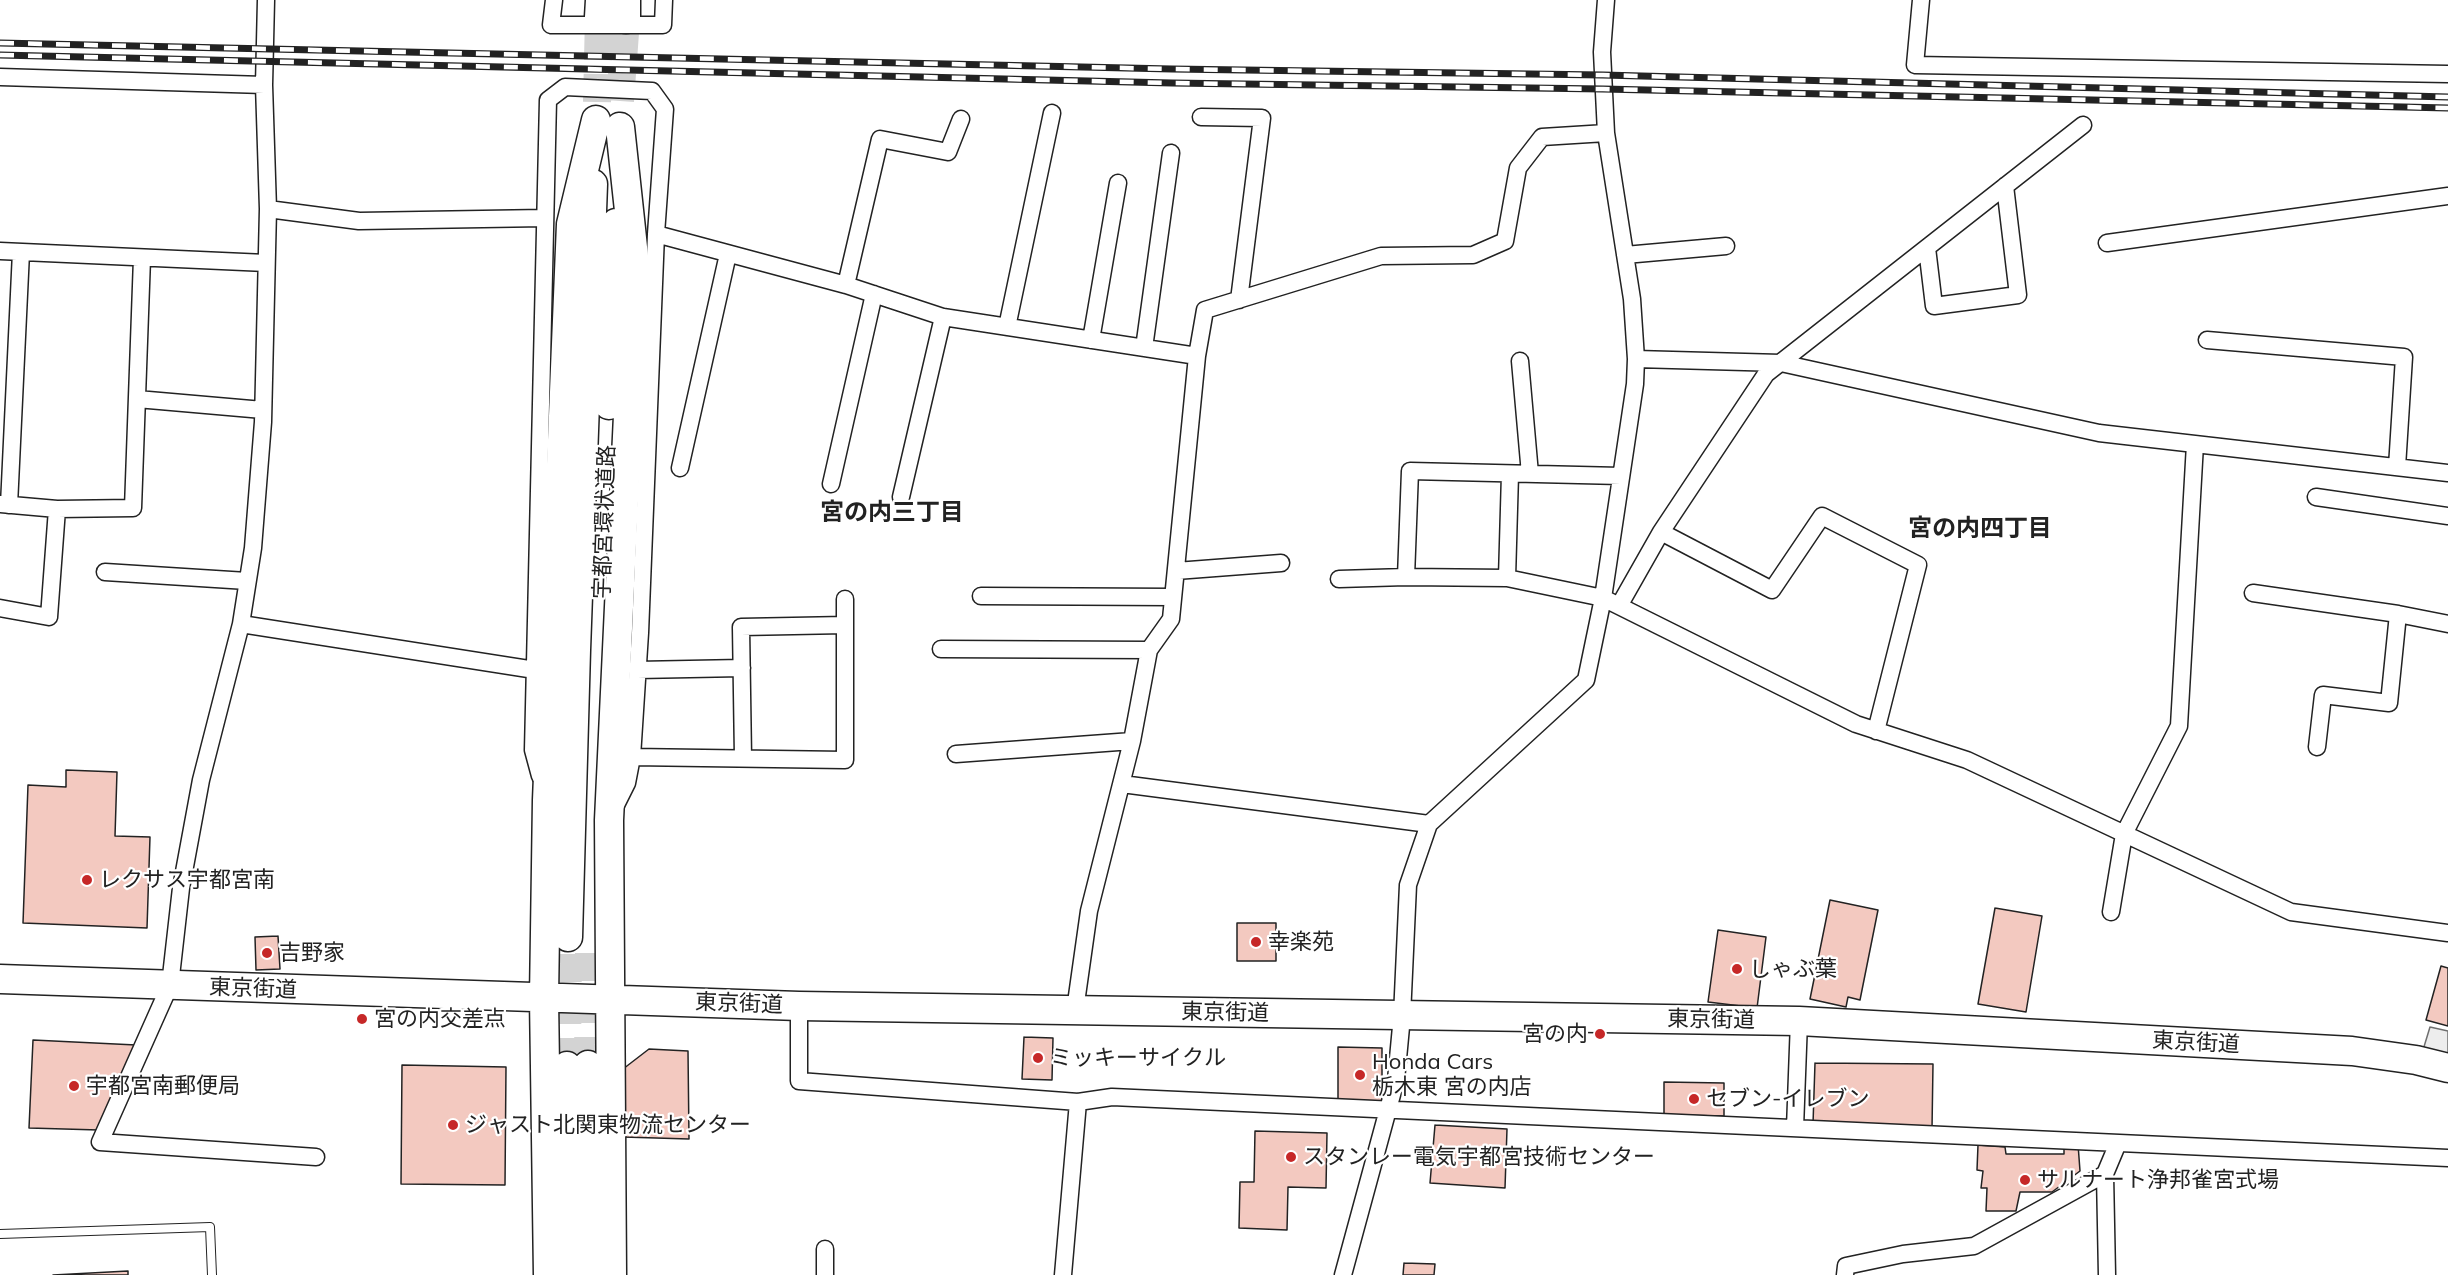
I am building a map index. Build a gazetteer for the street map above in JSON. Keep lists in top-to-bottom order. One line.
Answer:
{"streets":{"highway":["宇都宮環状道路","東京街道"]},"districts":["宮の内三丁目","宮の内四丁目"],"places":["レクサス宇都宮南","幸楽苑","吉野家","しゃぶ葉","宮の内交差点","宮の内","ミッキーサイクル","Honda Cars 栃木東 宮の内店","宇都宮南郵便局","セブン-イレブン","ジャスト北関東物流センター","スタンレー電気宇都宮技術センター","サルナート浄邦雀宮式場"]}
